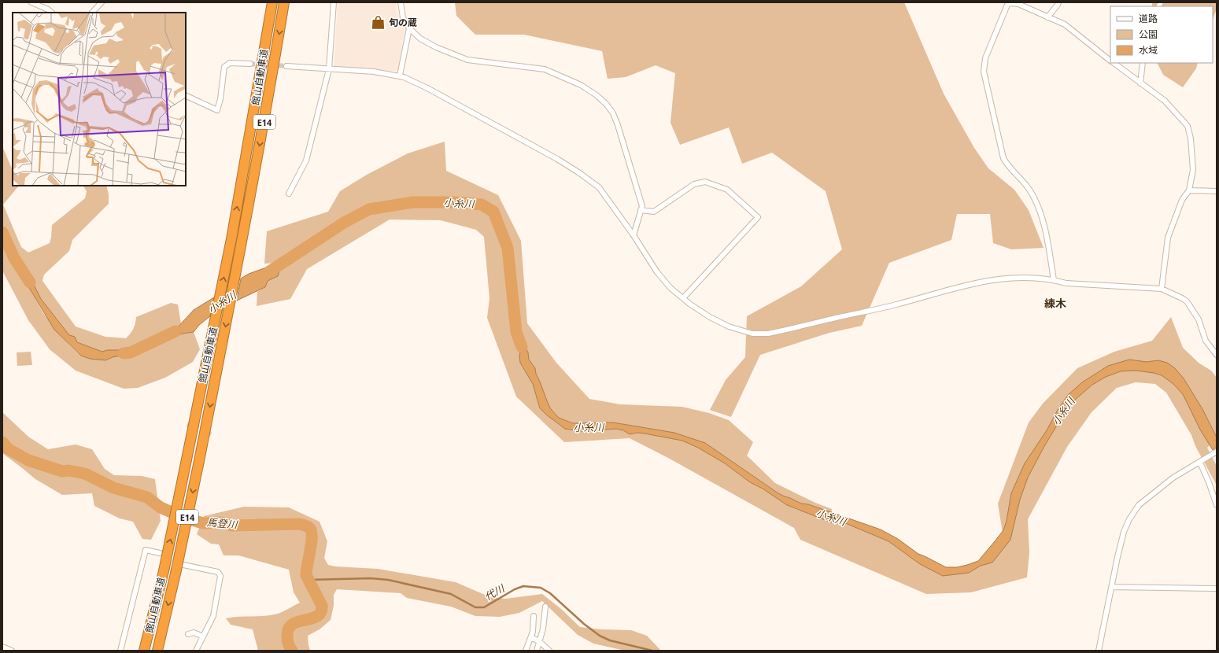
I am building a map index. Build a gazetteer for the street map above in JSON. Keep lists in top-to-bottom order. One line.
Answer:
{"streets":{"highway":["館山自動車道","E14"]},"districts":["練木"],"water":["小糸川","馬登川","代川"],"places":{"shop":["旬の蔵"]},"legend":["道路","公園","水域"]}
